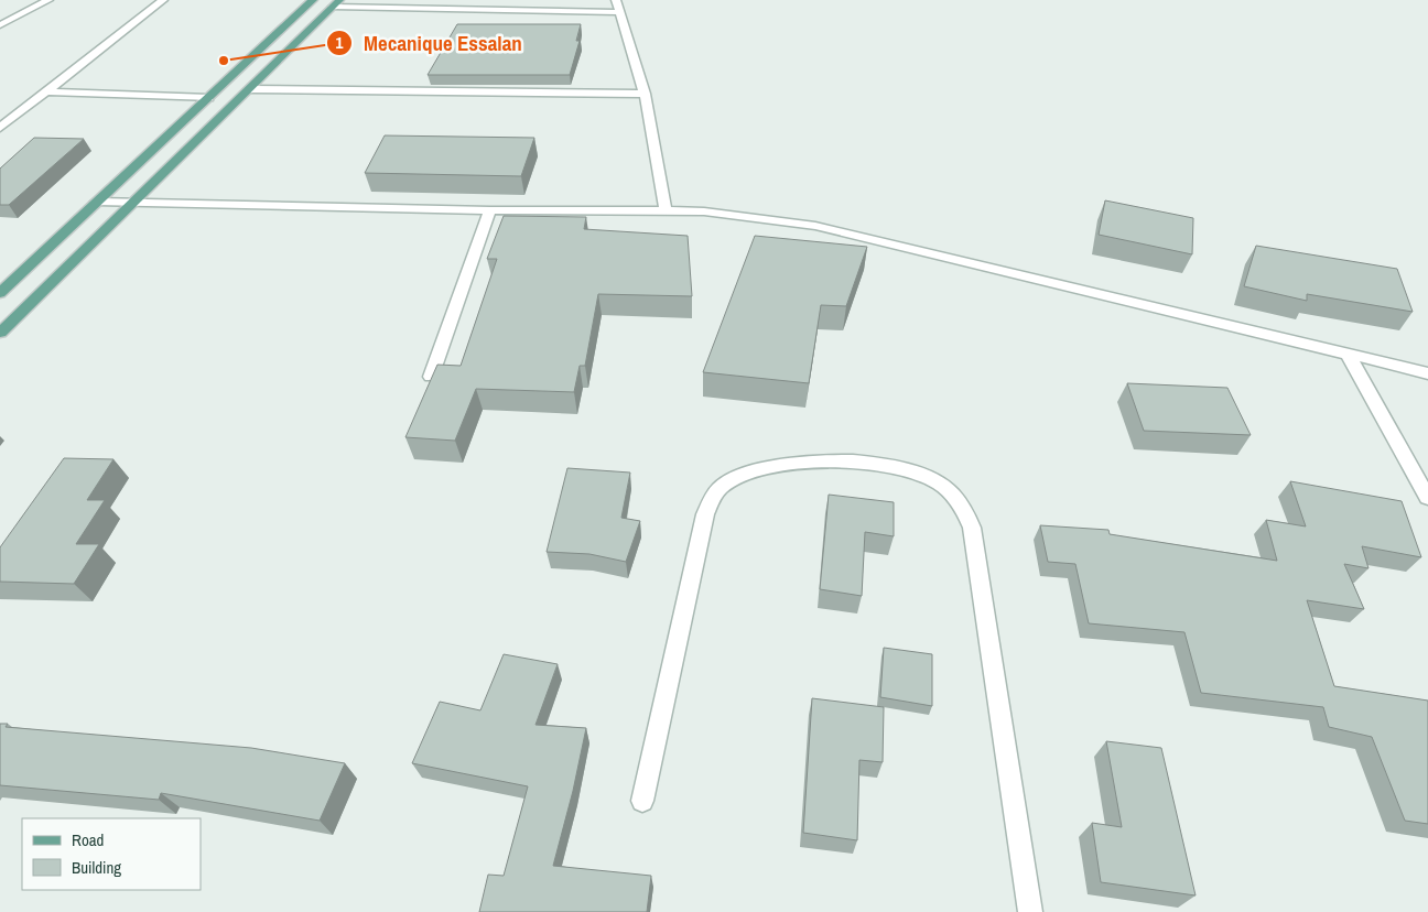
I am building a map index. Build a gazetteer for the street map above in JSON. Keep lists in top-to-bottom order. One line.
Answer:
{"places":["Mecanique Essalan"],"legend":["Road","Building"]}
